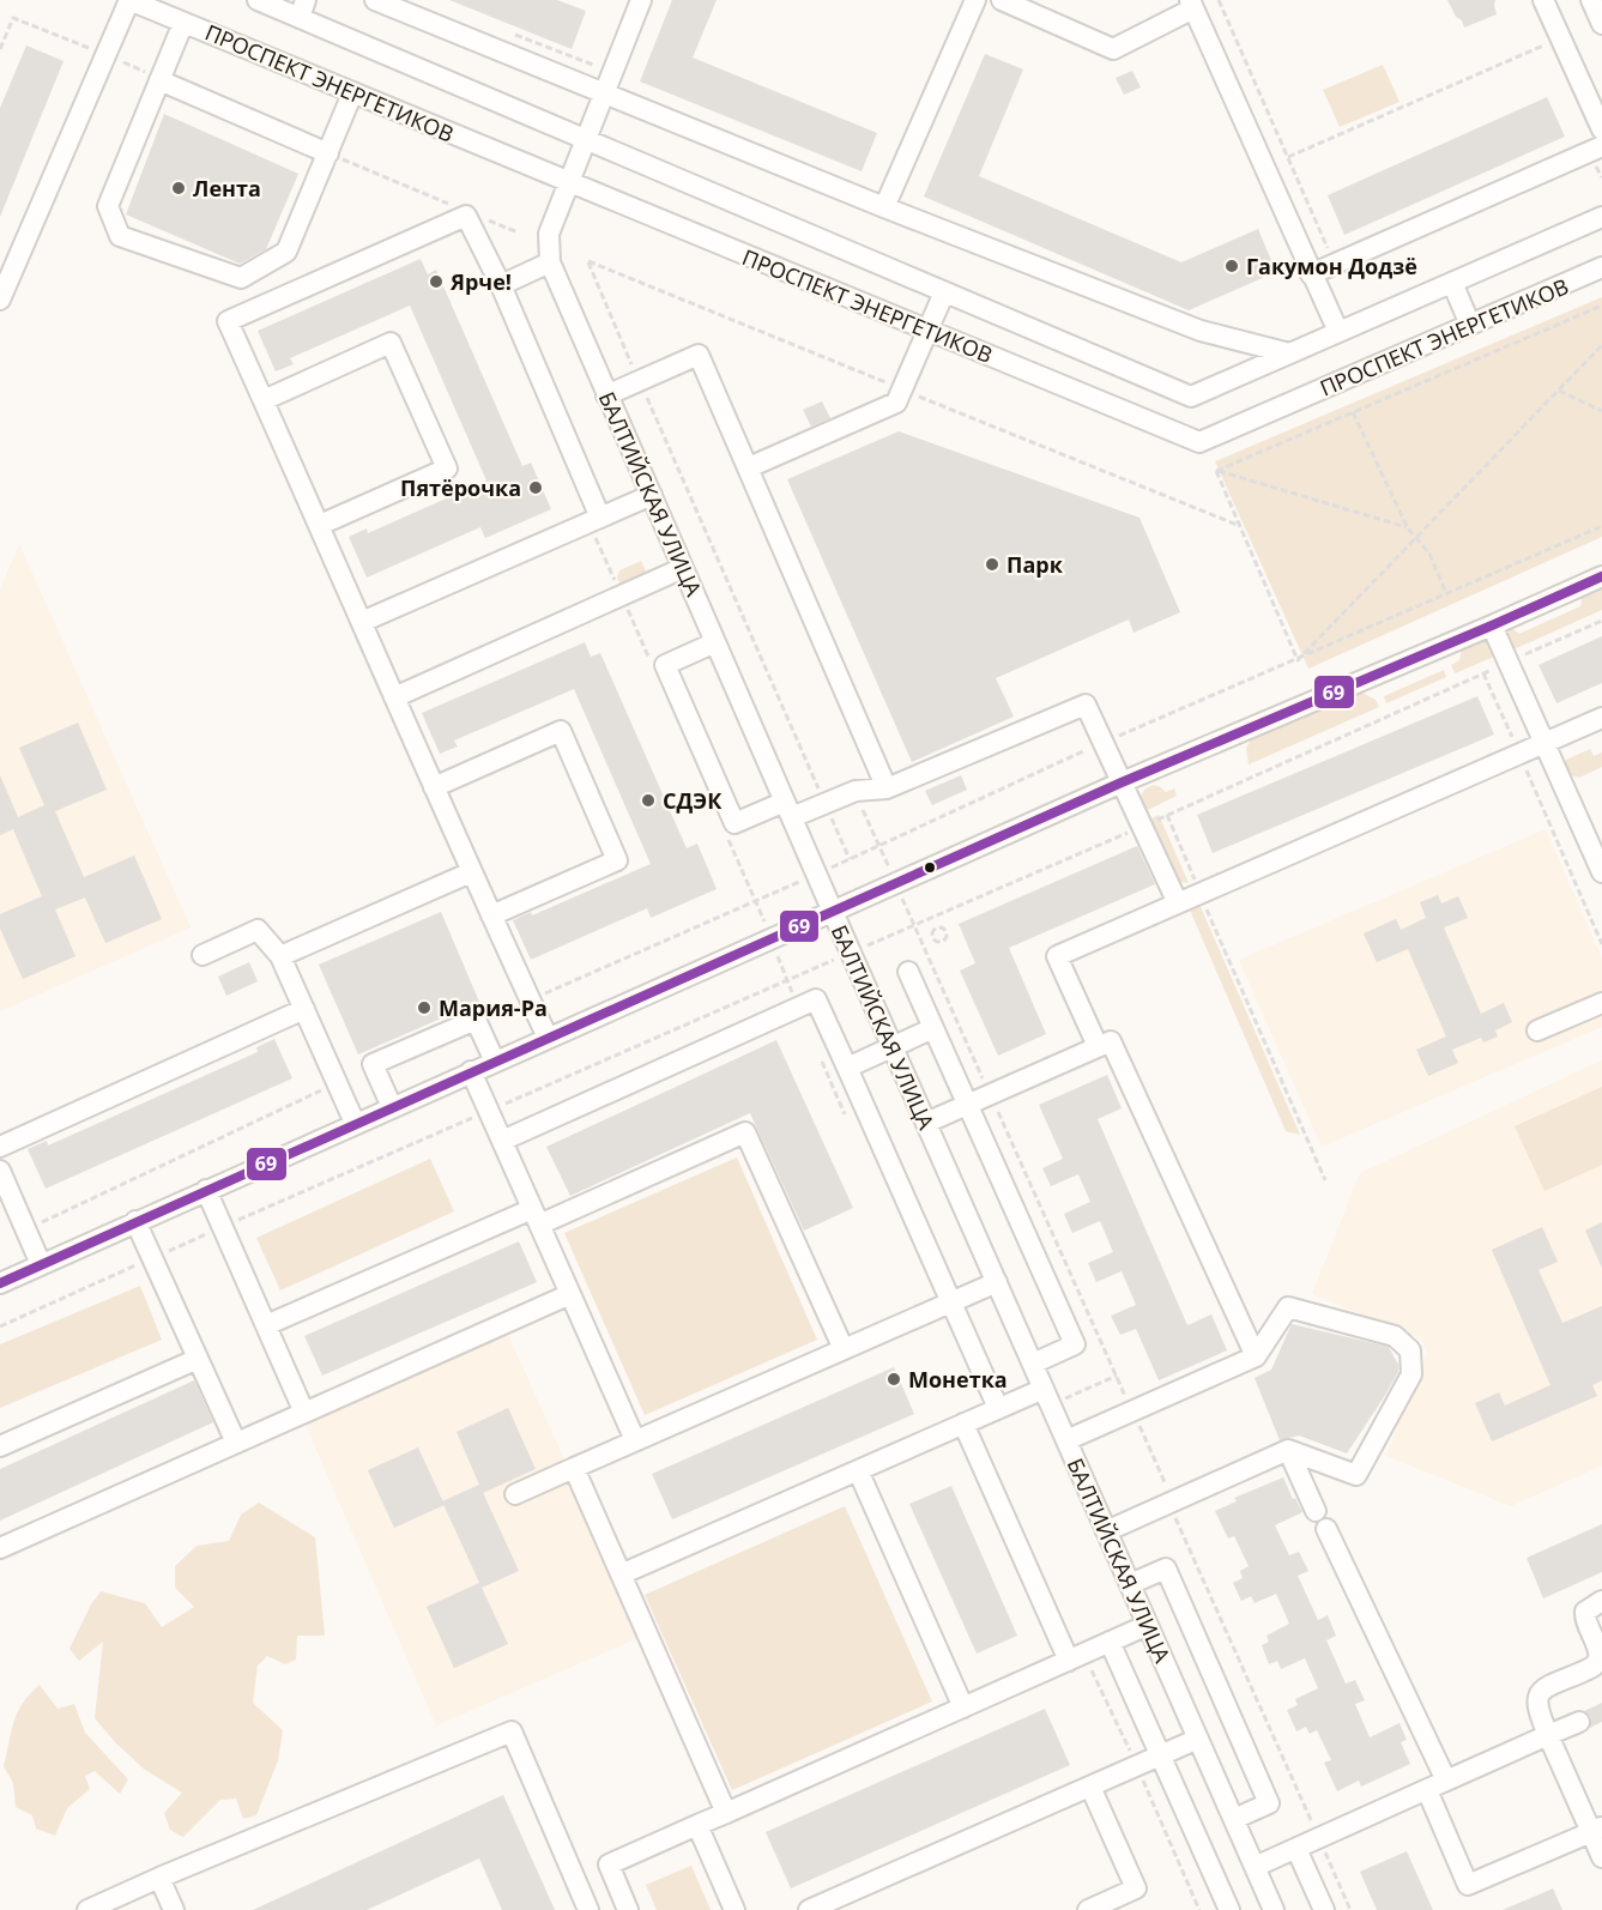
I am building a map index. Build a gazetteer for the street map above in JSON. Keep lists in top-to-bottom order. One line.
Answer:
{"streets":{"street":["ПРОСПЕКТ ЭНЕРГЕТИКОВ","БАЛТИЙСКАЯ УЛИЦА"]},"crossings":[["ПРОСПЕКТ ЭНЕРГЕТИКОВ","БАЛТИЙСКАЯ УЛИЦА"]],"places":["Лента","Гакумон Додзё","Ярче!","Пятёрочка","Парк","СДЭК","Мария-Ра","Монетка"],"lines":["transit line 69"]}
